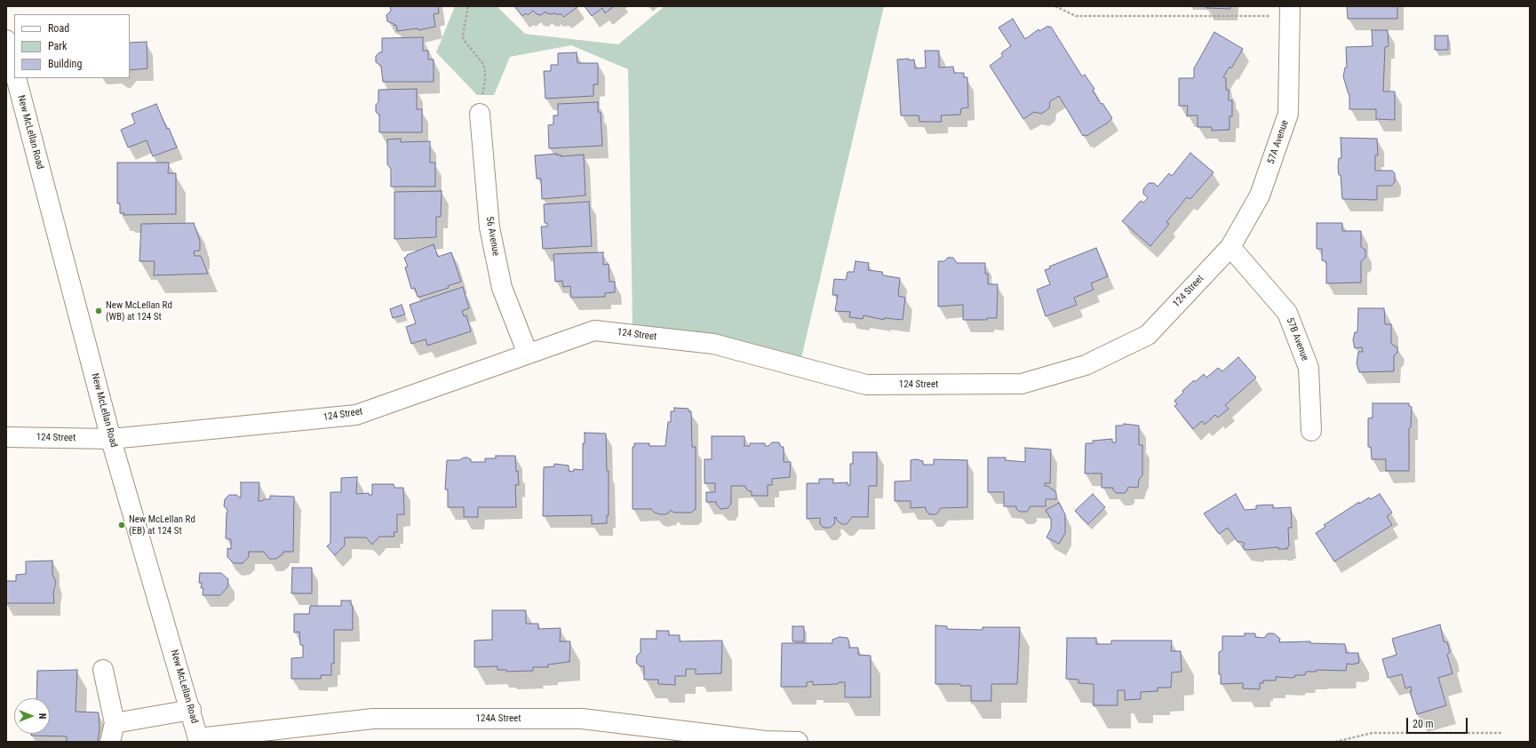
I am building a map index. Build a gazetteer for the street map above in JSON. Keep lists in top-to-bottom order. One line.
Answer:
{"streets":{"street":["New McLellan Road","57A Avenue","56 Avenue","124 Street","57B Avenue","124A Street"]},"crossings":[["New McLellan Road","124 Street"],["New McLellan Road","124A Street"],["57A Avenue","124 Street"],["57A Avenue","57B Avenue"],["56 Avenue","124 Street"],["124 Street","57B Avenue"]],"places":["New McLellan Rd (WB) at 124 St","New McLellan Rd (EB) at 124 St"],"legend":["Road","Park","Building"],"scale_bar":"20 m","north":"right"}
